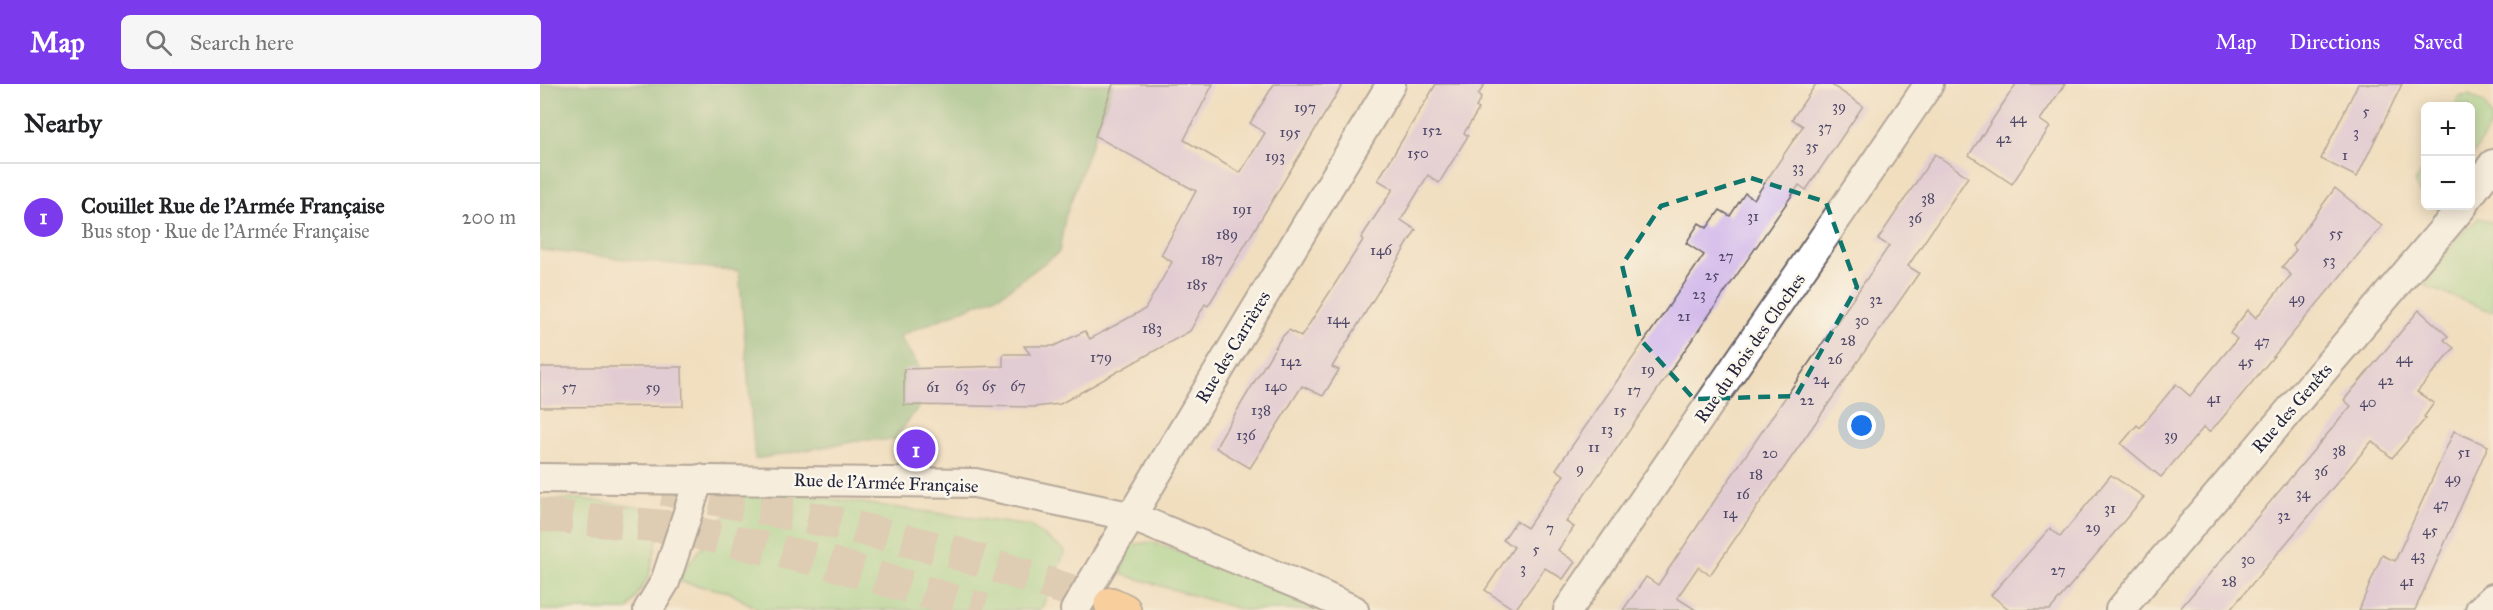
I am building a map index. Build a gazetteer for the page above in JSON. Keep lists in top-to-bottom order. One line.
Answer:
{"streets":{"street":["Rue des Carrières","Rue du Bois des Cloches","Rue des Genêts","Rue de l'Armée Française"]},"crossings":[["Rue des Carrières","Rue de l'Armée Française"]],"house_numbers":["39","197","5","44","37","152","195","3","42","35","150","1","193","33","38","191","31","36","55","189","146","27","187","53","25","185","23","49","32","21","144","30","183","28","47","179","44","26","142","45","19","24","42","63","65","67","140","57","59","61","17","41","22","40","138","15","13","136","39","11","38","51","20","9","36","18","49","34","16","47","31","14","32","29","7","45","5","43","30","3","27","28","41"],"page":{"header":"Map","search":"Search here","nav":["Map","Directions","Saved"],"heading":"Nearby","map_buttons":["+","−"],"list":[{"mark":"1","name":"Couillet Rue de l'Armée Française","note":"Bus stop · Rue de l'Armée Française","value":"200 m"}],"pins":"1"}}
